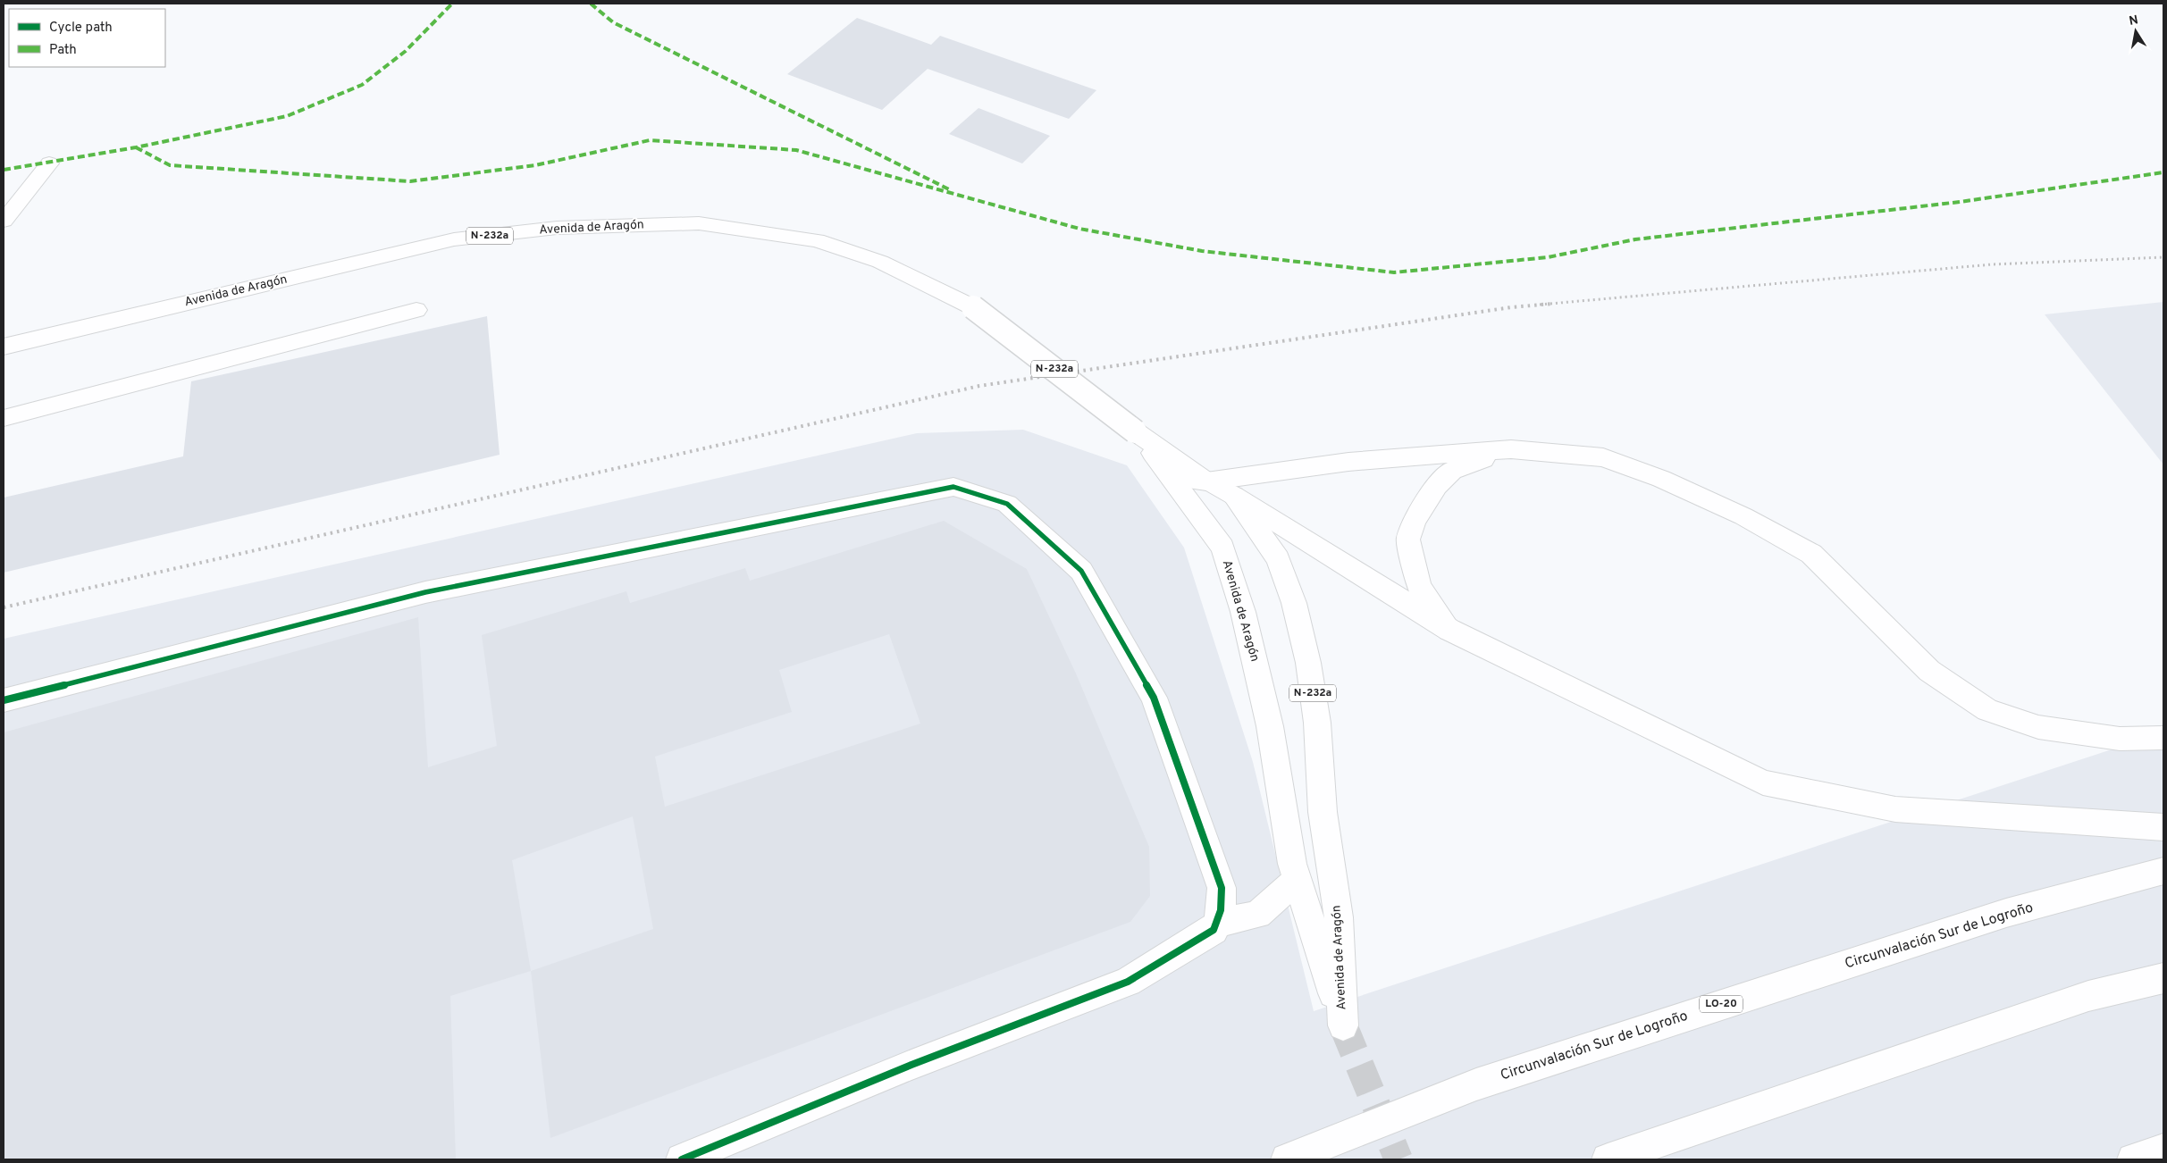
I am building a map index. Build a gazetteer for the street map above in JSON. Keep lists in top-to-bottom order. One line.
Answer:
{"streets":{"main road":["Avenida de Aragón","N-232a","Circunvalación Sur de Logroño","LO-20"]},"legend":["Cycle path","Path"],"north":"top"}
